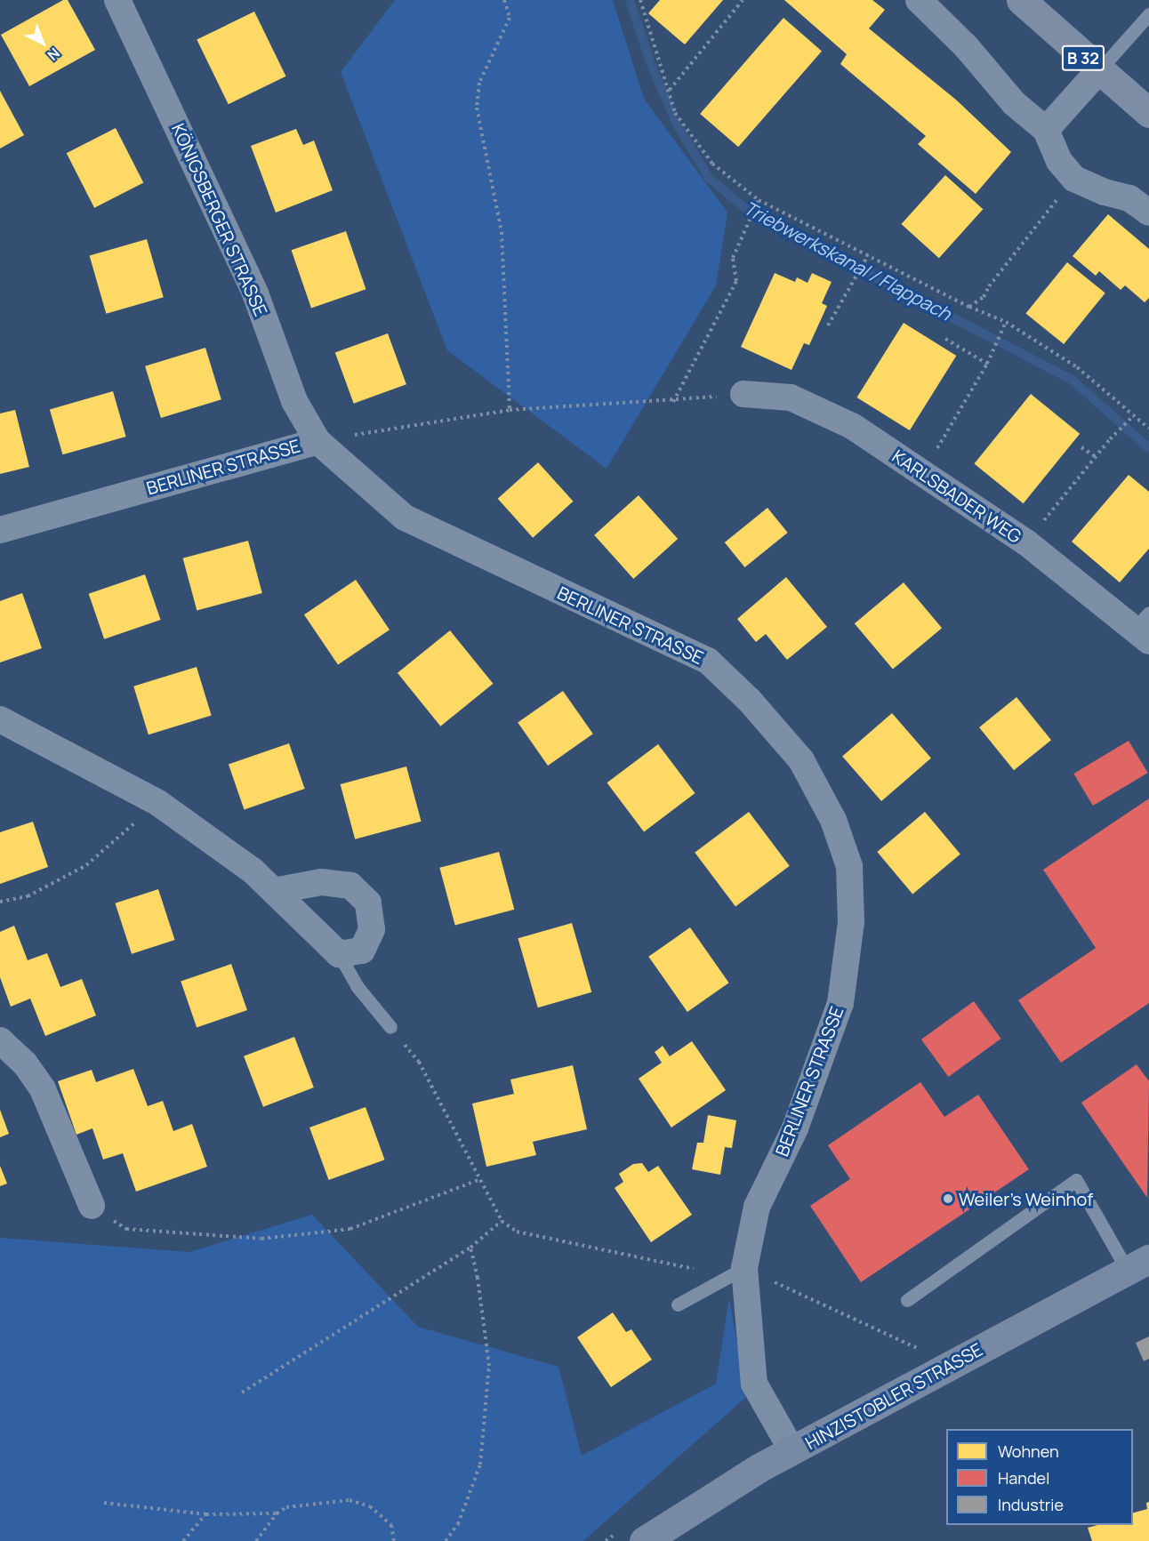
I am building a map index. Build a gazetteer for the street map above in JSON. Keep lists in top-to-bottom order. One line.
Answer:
{"streets":{"main road":["B 32"],"street":["KÖNIGSBERGER STRASSE","BERLINER STRASSE","KARLSBADER WEG","HINZISTOBLER STRASSE"]},"crossings":[["KÖNIGSBERGER STRASSE","BERLINER STRASSE"],["BERLINER STRASSE","HINZISTOBLER STRASSE"]],"water":["Triebwerkskanal / Flappach"],"places":["Weiler's Weinhof"],"legend":["Wohnen","Handel","Industrie"],"north":"bottom right"}
